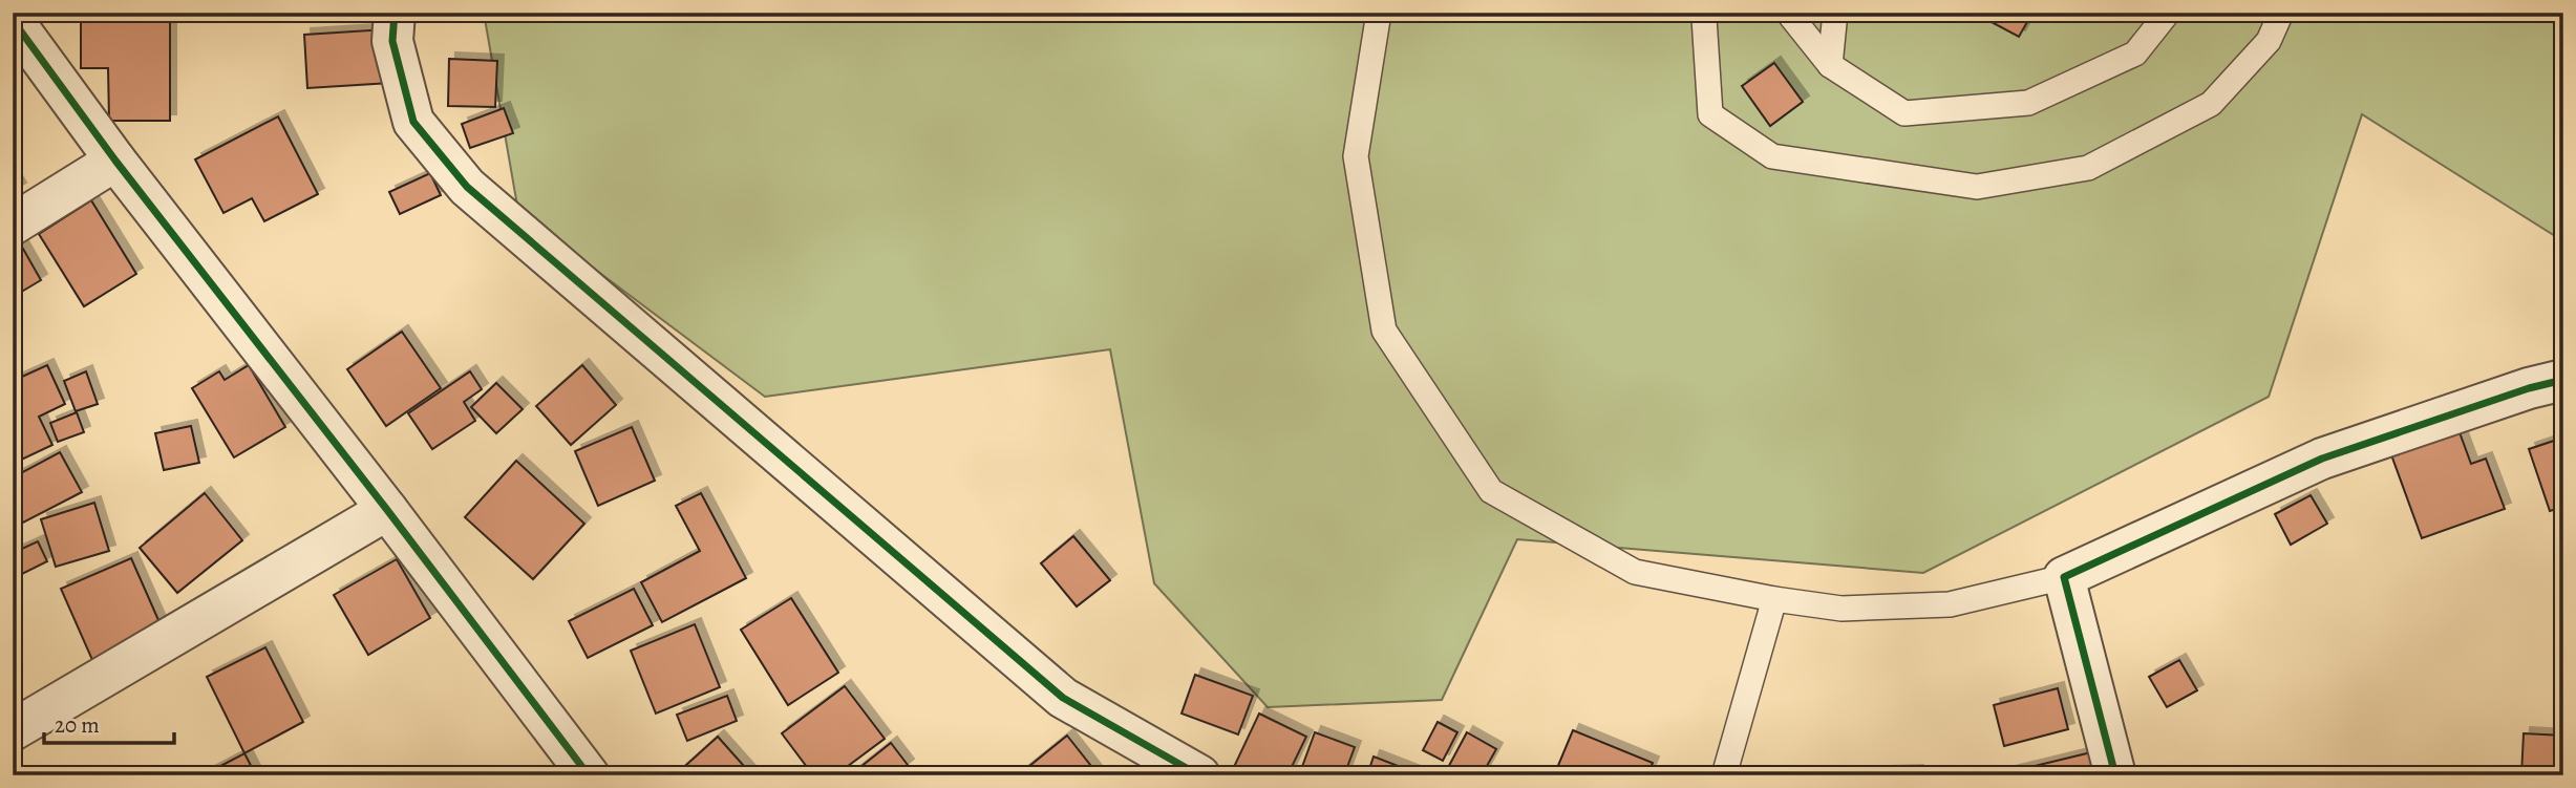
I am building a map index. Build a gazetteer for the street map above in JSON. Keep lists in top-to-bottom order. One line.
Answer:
{"scale_bar":"20 m"}
